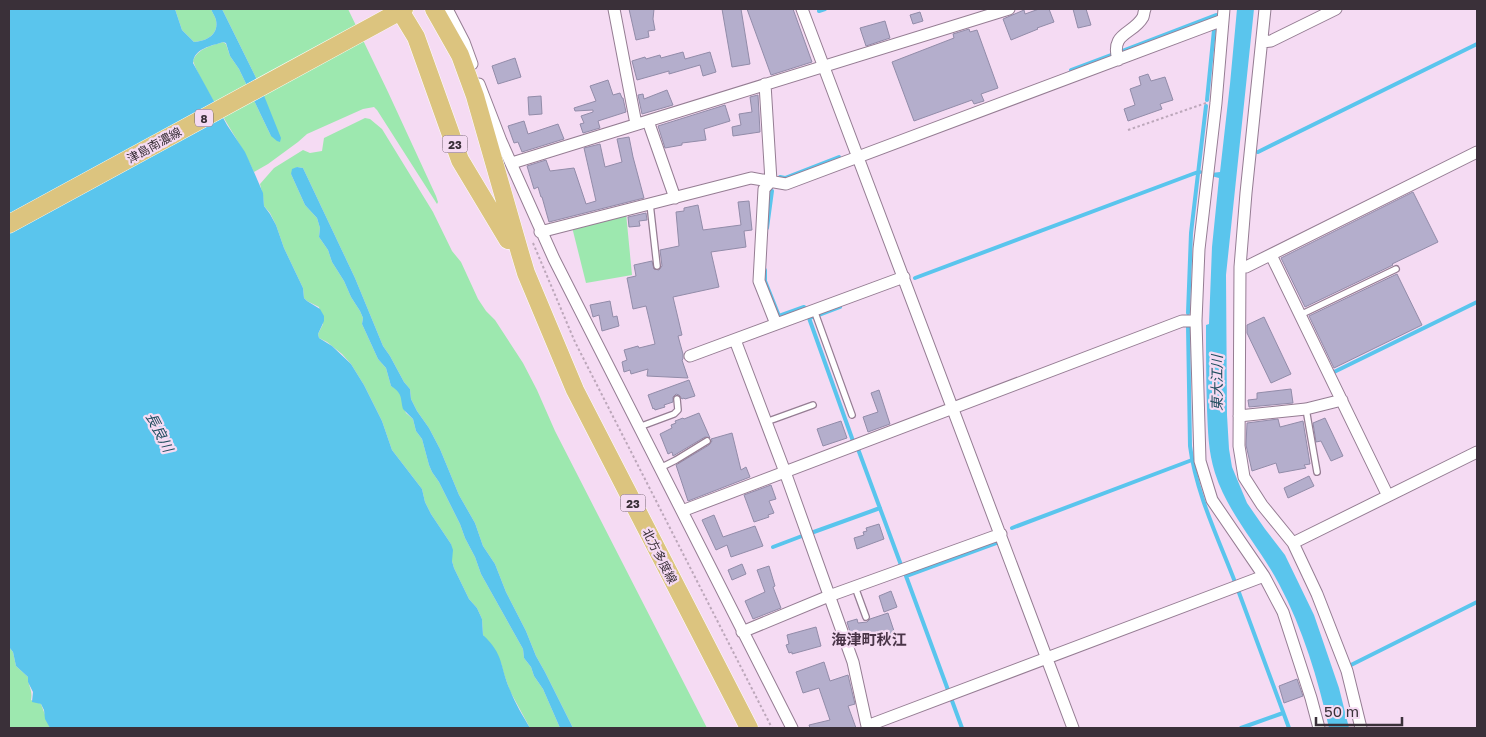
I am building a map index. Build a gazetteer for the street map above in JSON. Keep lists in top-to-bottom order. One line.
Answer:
{"streets":{"main road":["8","23","津島南濃線","北方多度線"]},"crossings":[["23","津島南濃線"],["23","北方多度線"]],"districts":["海津町秋江"],"water":["東大江川","長良川"],"scale_bar":"50 m"}
